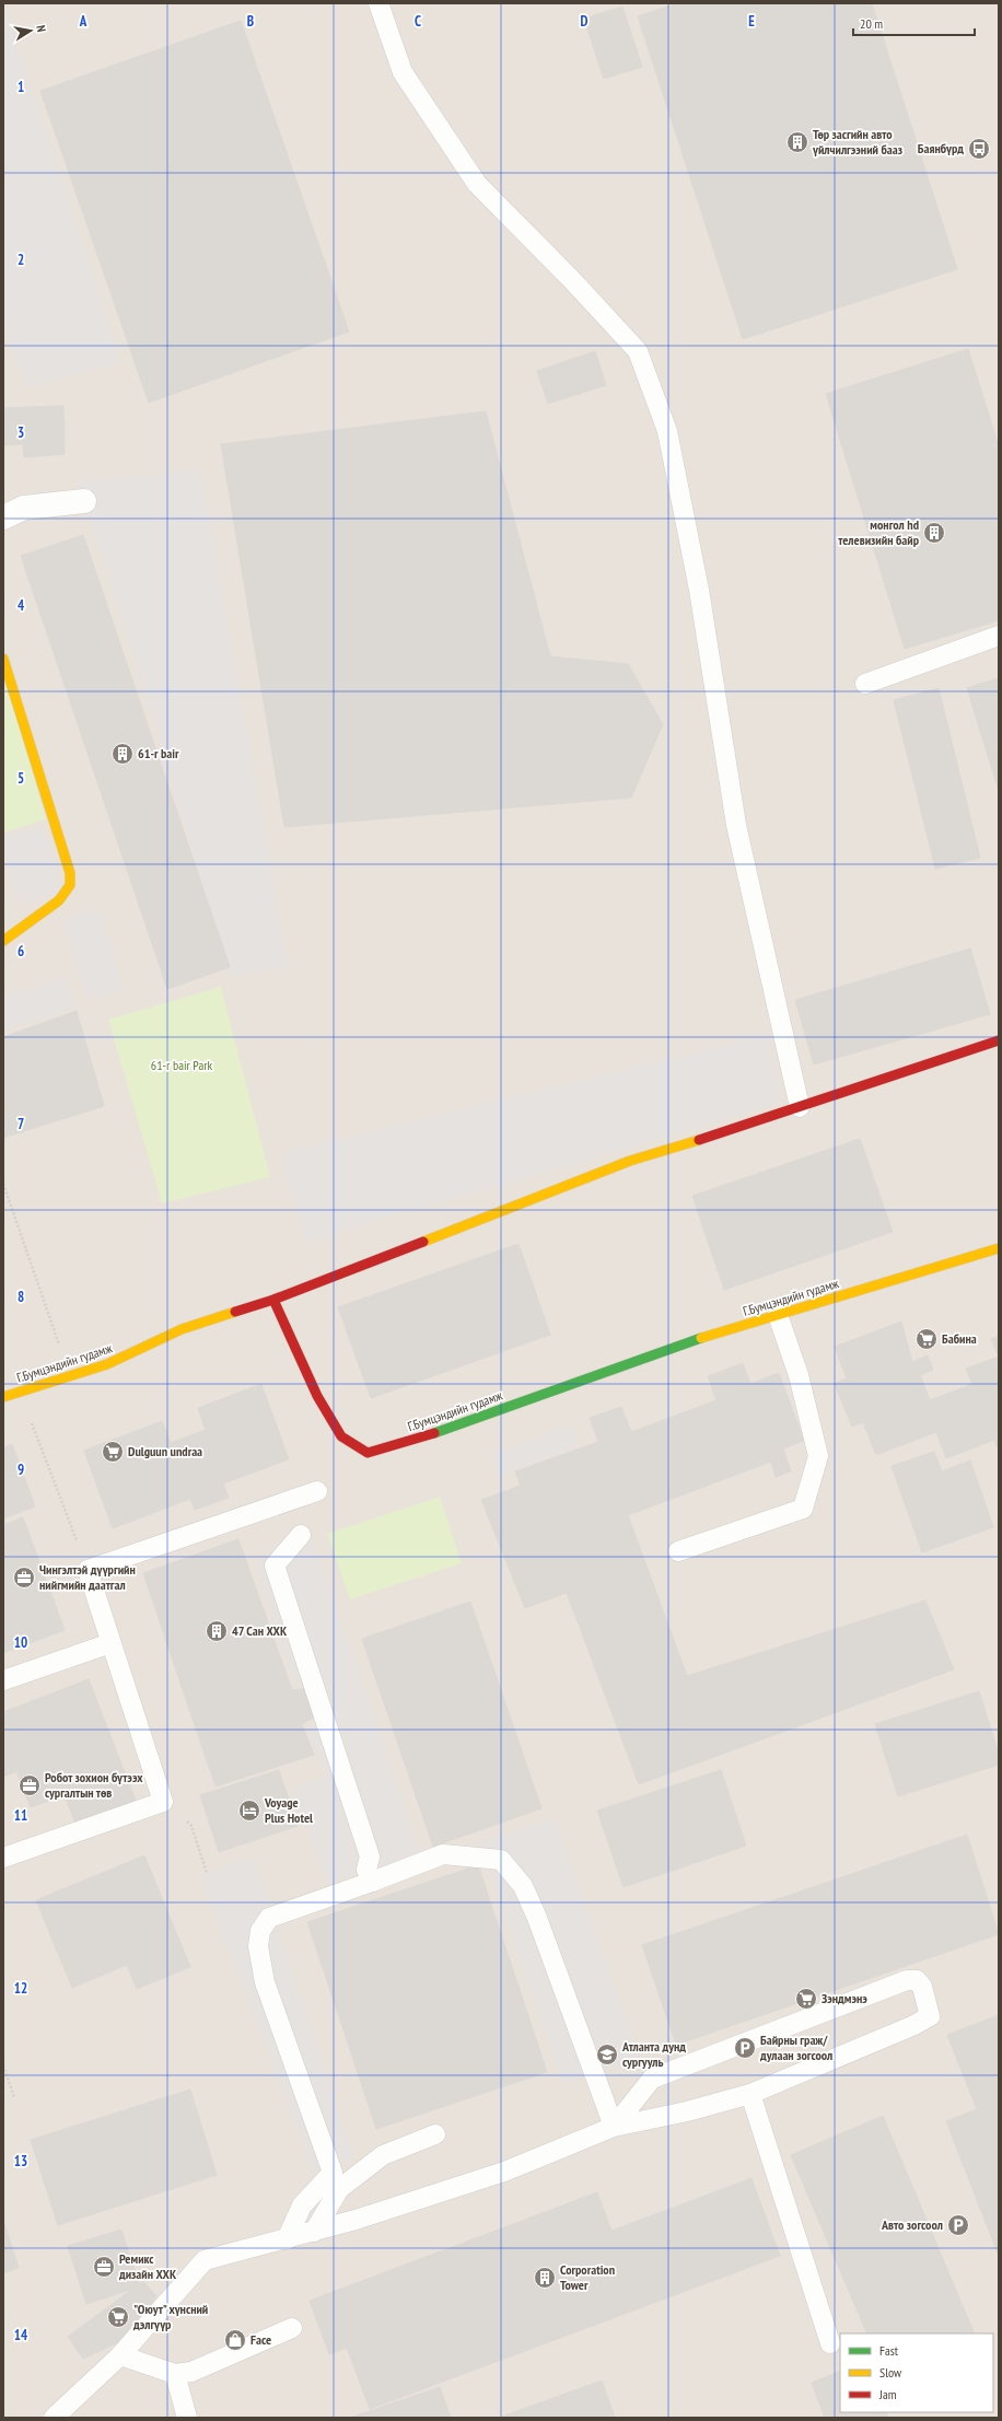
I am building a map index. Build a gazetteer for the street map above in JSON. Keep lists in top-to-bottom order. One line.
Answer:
{"streets":{"street":["Г.Бумцэндийн гудамж"]},"parks":["61-r bair Park"],"places":{"building":["Төр засгийн авто үйлчилгээний бааз","монгол hd телевизийн байр","61-r bair","47 Сан ХХК","Corporation Tower"],"bus stop":["Баянбүрд"],"supermarket":["Бабина","Dulguun undraa","Зэндмэнэ","\"Оюут\" хүнсний дэлгүүр"],"office":["Чингэлтэй дүүргийн нийгмийн даатгал","Робот зохион бүтээх сургалтын төв","Ремикс дизайн ХХК"],"hotel":["Voyage Plus Hotel"],"parking":["Байрны граж/ дулаан зогсоол","Авто зогсоол"],"school or university":["Атланта дунд сургууль"],"shop":["Face"]},"legend":["Fast","Slow","Jam"],"scale_bar":"20 m","north":"right","grid":{"columns":["A","B","C","D","E"],"rows":["1","2","3","4","5","6","7","8","9","10","11","12","13","14"]}}
